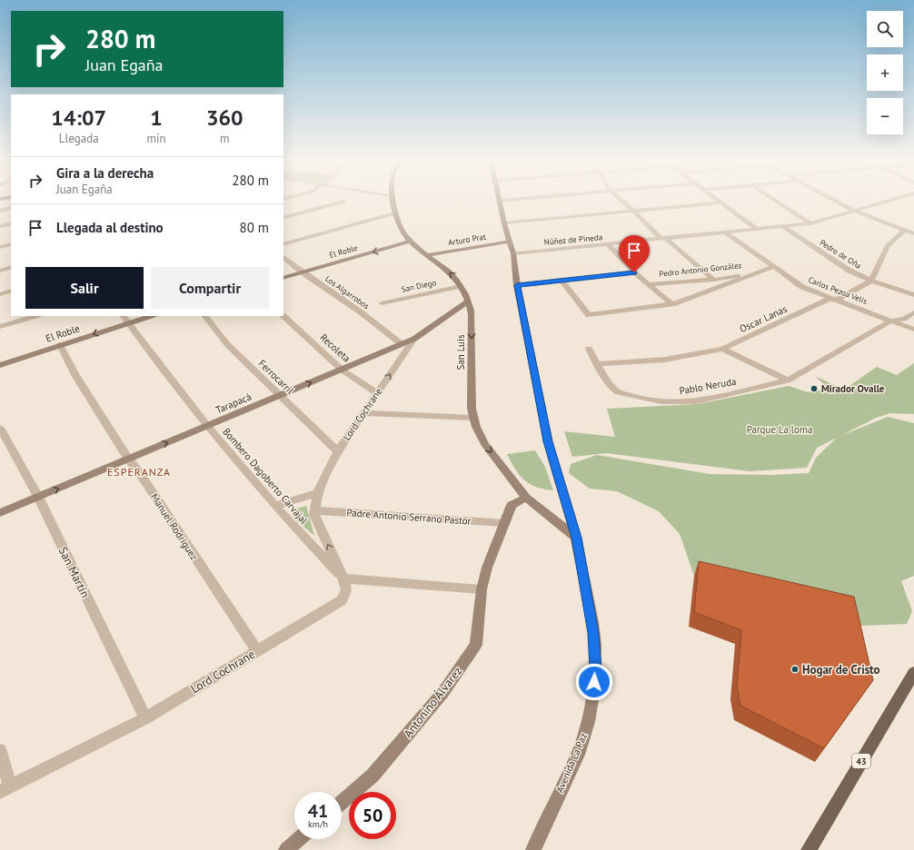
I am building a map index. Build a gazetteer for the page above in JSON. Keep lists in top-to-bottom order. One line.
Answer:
{"streets":{"main road":["43"],"street":["Arturo Prat","Núñez de Pineda","El Roble","Pedro de Oña","Pedro Antonio González","San Diego","Carlos Pezoa Velis","Los Algarrobos","Oscar Lanas","Recoleta","San Luis","Ferrocarril","Pablo Neruda","Tarapacá","Lord Cochrane","Bombero Dagoberto Carvajal","Padre Antonio Serrano Pastor","Manuel Rodríguez","San Martín","Antonino Álvarez","Avenida La Paz"]},"crossings":[["Arturo Prat","San Luis"],["Arturo Prat","Avenida La Paz"],["Núñez de Pineda","Pedro de Oña"],["Núñez de Pineda","Carlos Pezoa Velis"],["Núñez de Pineda","Avenida La Paz"],["El Roble","Los Algarrobos"],["El Roble","San Luis"],["El Roble","Bombero Dagoberto Carvajal"],["El Roble","Manuel Rodríguez"],["Pedro de Oña","Oscar Lanas"],["Pedro Antonio González","Carlos Pezoa Velis"],["San Diego","San Luis"],["Carlos Pezoa Velis","Oscar Lanas"],["Carlos Pezoa Velis","Pablo Neruda"],["Los Algarrobos","Tarapacá"],["Oscar Lanas","Pablo Neruda"],["Recoleta","Tarapacá"],["Recoleta","Lord Cochrane"],["San Luis","Tarapacá"],["San Luis","Antonino Álvarez"],["San Luis","Avenida La Paz"],["Ferrocarril","Tarapacá"],["Ferrocarril","Lord Cochrane"],["Tarapacá","Lord Cochrane"],["Tarapacá","Bombero Dagoberto Carvajal"],["Tarapacá","Manuel Rodríguez"],["Tarapacá","San Martín"],["Lord Cochrane","Bombero Dagoberto Carvajal"],["Lord Cochrane","Padre Antonio Serrano Pastor"],["Lord Cochrane","Manuel Rodríguez"],["Lord Cochrane","San Martín"],["Padre Antonio Serrano Pastor","Antonino Álvarez"]],"one_way":["Tarapacá"],"districts":["ESPERANZA"],"parks":["Parque La loma"],"places":["Mirador Ovalle","Hogar de Cristo"],"page":{"map_buttons":["+","−"],"turn":["280 m","Juan Egaña"],"eta":["14:07","Llegada","1","min","360","m"],"list":[{"name":"Gira a la derecha","note":"Juan Egaña","value":"280 m"},{"name":"Llegada al destino","value":"80 m"}],"buttons":["Salir","Compartir"],"speed":"41 km/h","limit":"50"}}
